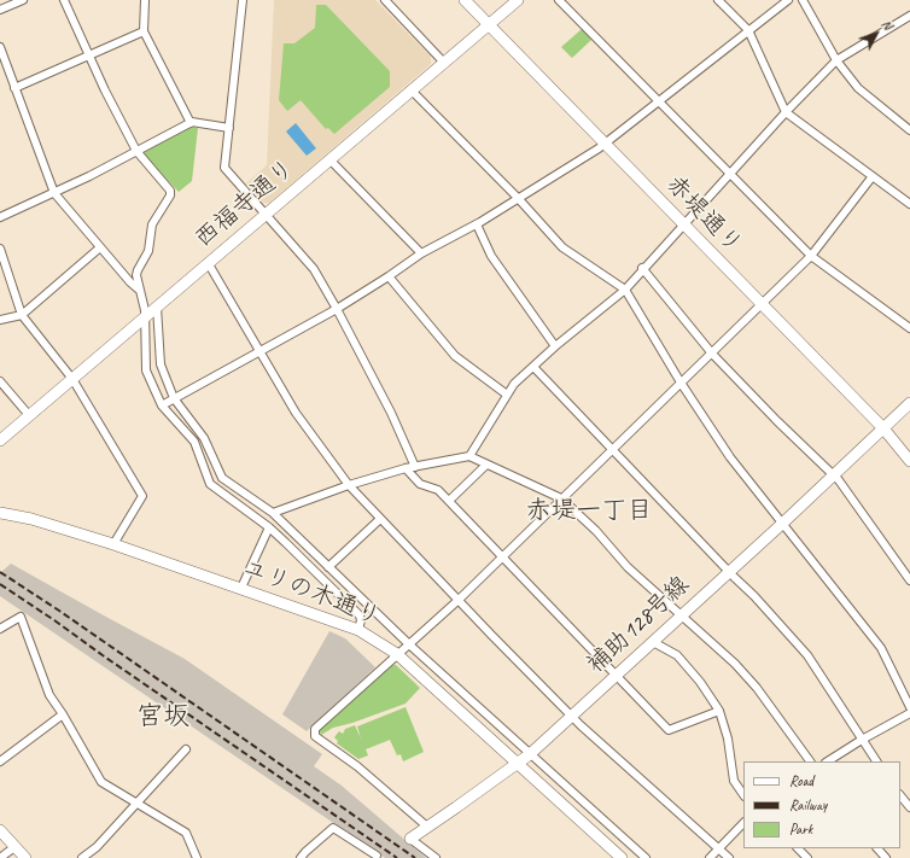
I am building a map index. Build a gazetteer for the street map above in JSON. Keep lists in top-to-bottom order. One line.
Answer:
{"streets":{"street":["西福寺通り","赤堤通り","ユリの木通り","補助128号線"]},"crossings":[["西福寺通り","赤堤通り"],["赤堤通り","補助128号線"],["ユリの木通り","補助128号線"]],"districts":["赤堤一丁目","宮坂"],"legend":["Road","Railway","Park"],"north":"top right"}
